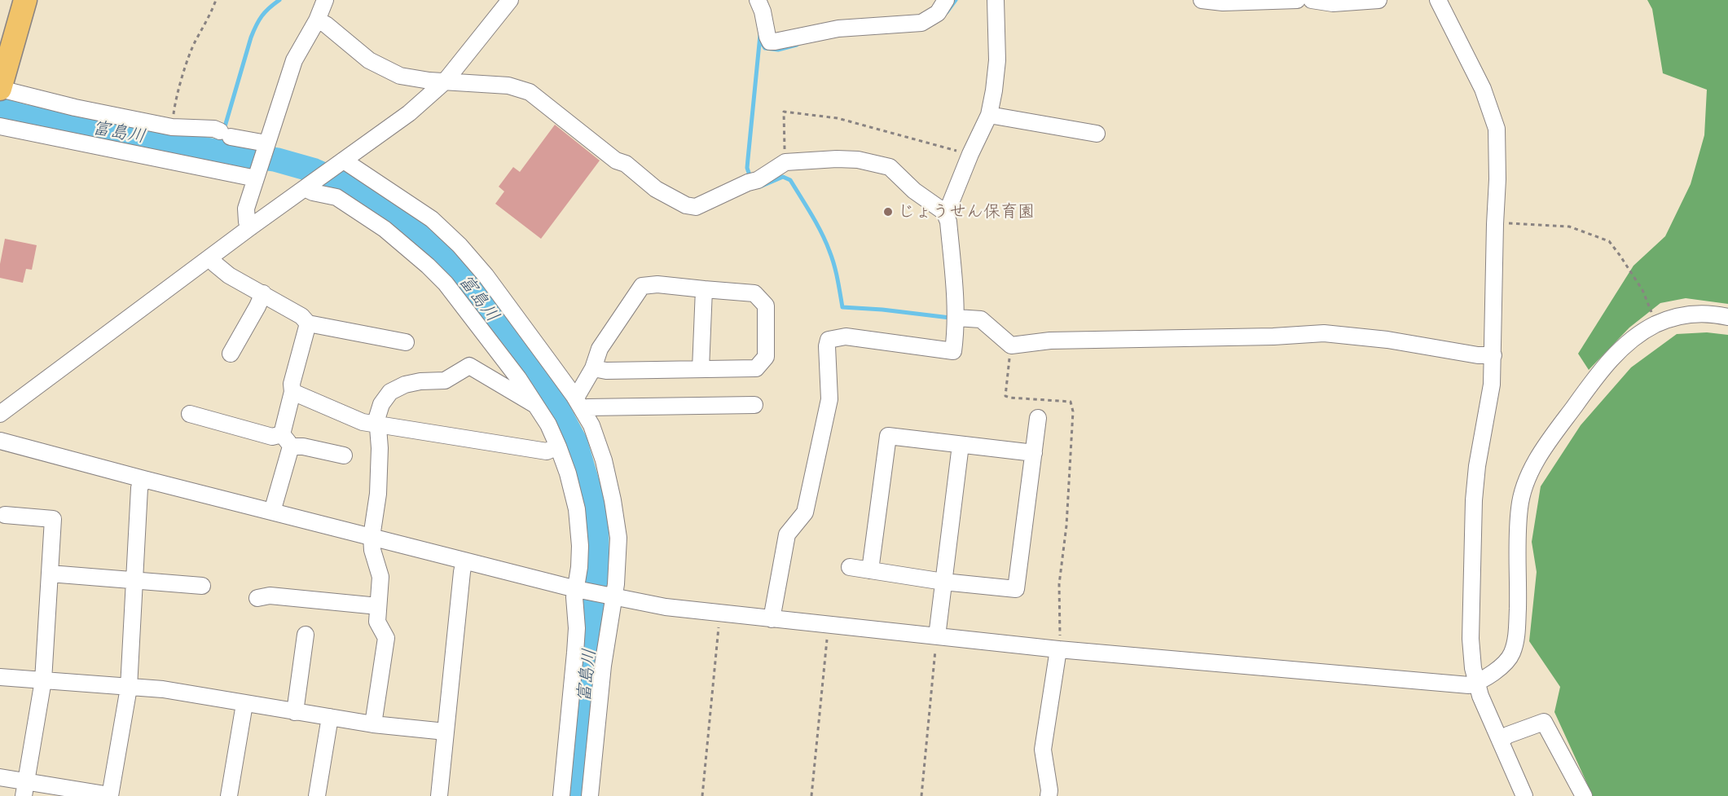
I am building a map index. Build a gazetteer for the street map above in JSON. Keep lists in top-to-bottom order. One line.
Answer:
{"water":["富島川"],"places":["じょうせん保育園"]}
